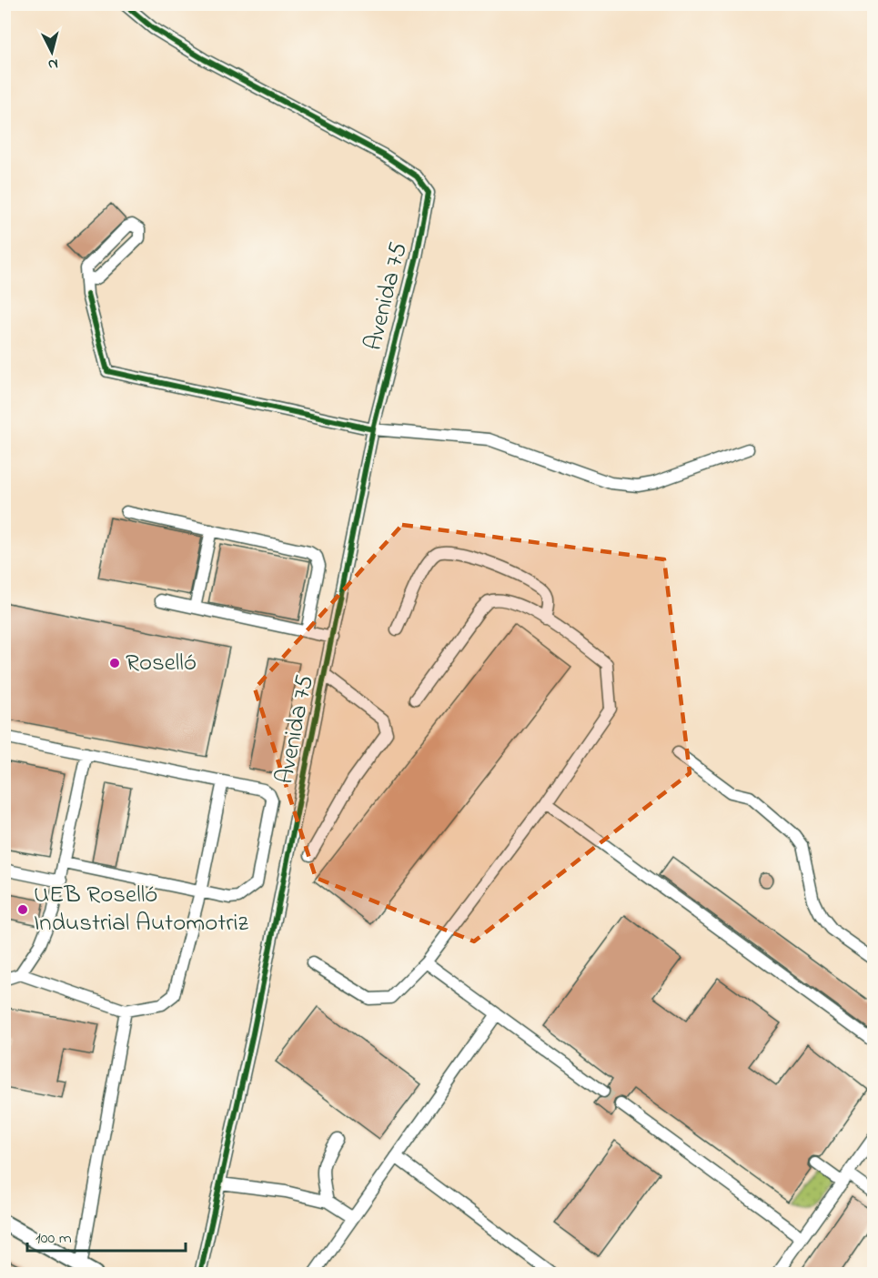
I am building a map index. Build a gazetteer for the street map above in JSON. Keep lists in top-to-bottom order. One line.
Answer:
{"streets":{"street":["Avenida 75"]},"places":["Roselló","UEB Roselló Industrial Automotriz"],"scale_bar":"100 m","north":"bottom"}
